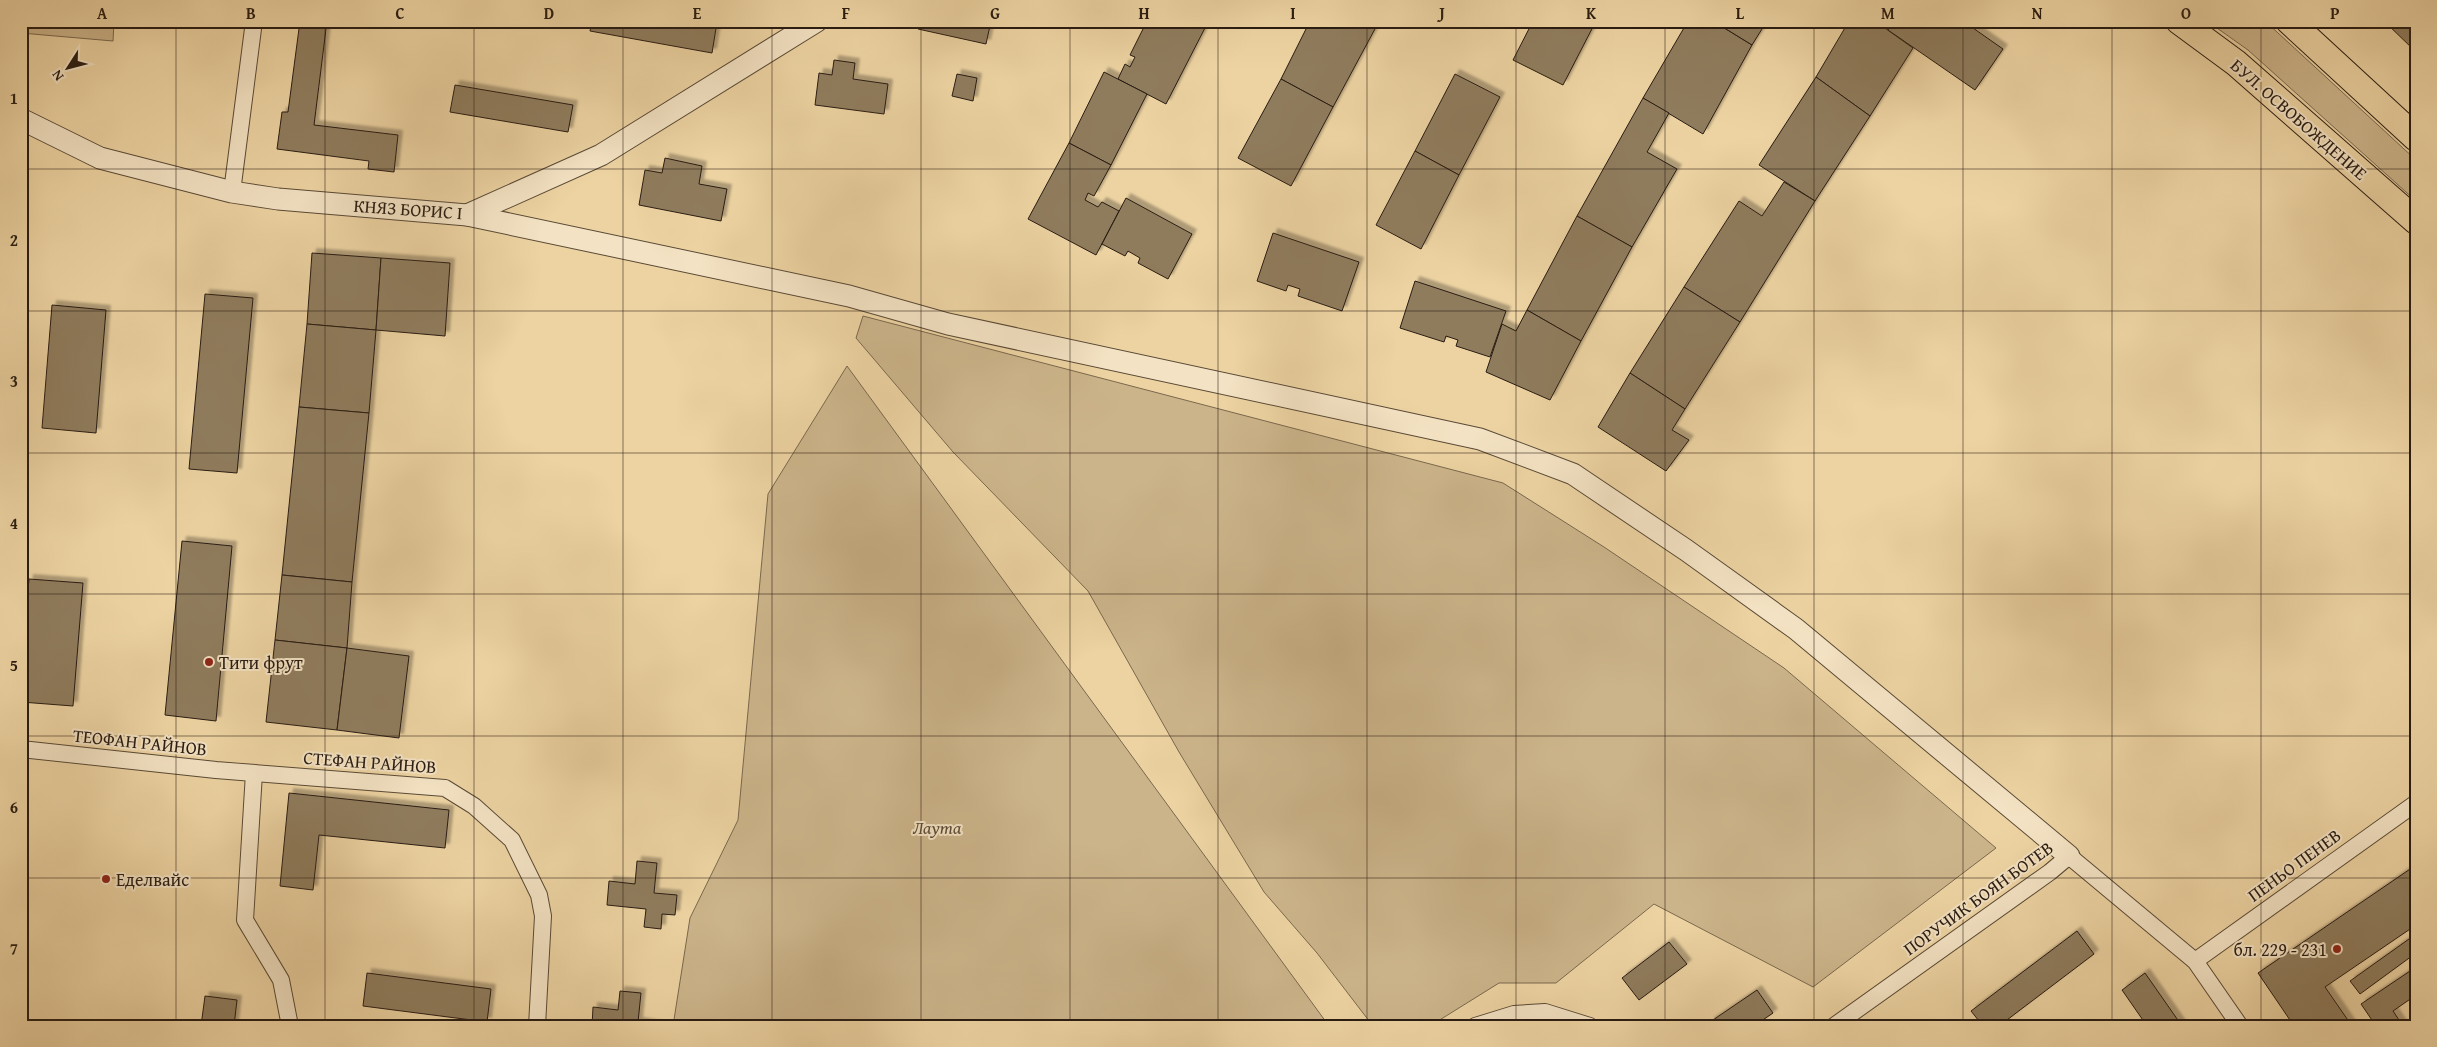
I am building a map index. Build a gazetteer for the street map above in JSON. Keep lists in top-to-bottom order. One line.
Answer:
{"streets":{"main road":["БУЛ. ОСВОБОЖДЕНИЕ"],"street":["КНЯЗ БОРИС I","ТЕОФАН РАЙНОВ","СТЕФАН РАЙНОВ","ПЕНЬО ПЕНЕВ","ПОРУЧИК БОЯН БОТЕВ"]},"crossings":[["ТЕОФАН РАЙНОВ","СТЕФАН РАЙНОВ"],["ПЕНЬО ПЕНЕВ","ПОРУЧИК БОЯН БОТЕВ"]],"parks":["Лаута"],"places":["Тити фрут","Еделвайс","бл. 229 - 231"],"north":"bottom left","grid":{"columns":["A","B","C","D","E","F","G","H","I","J","K","L","M","N","O","P"],"rows":["1","2","3","4","5","6","7"]}}
